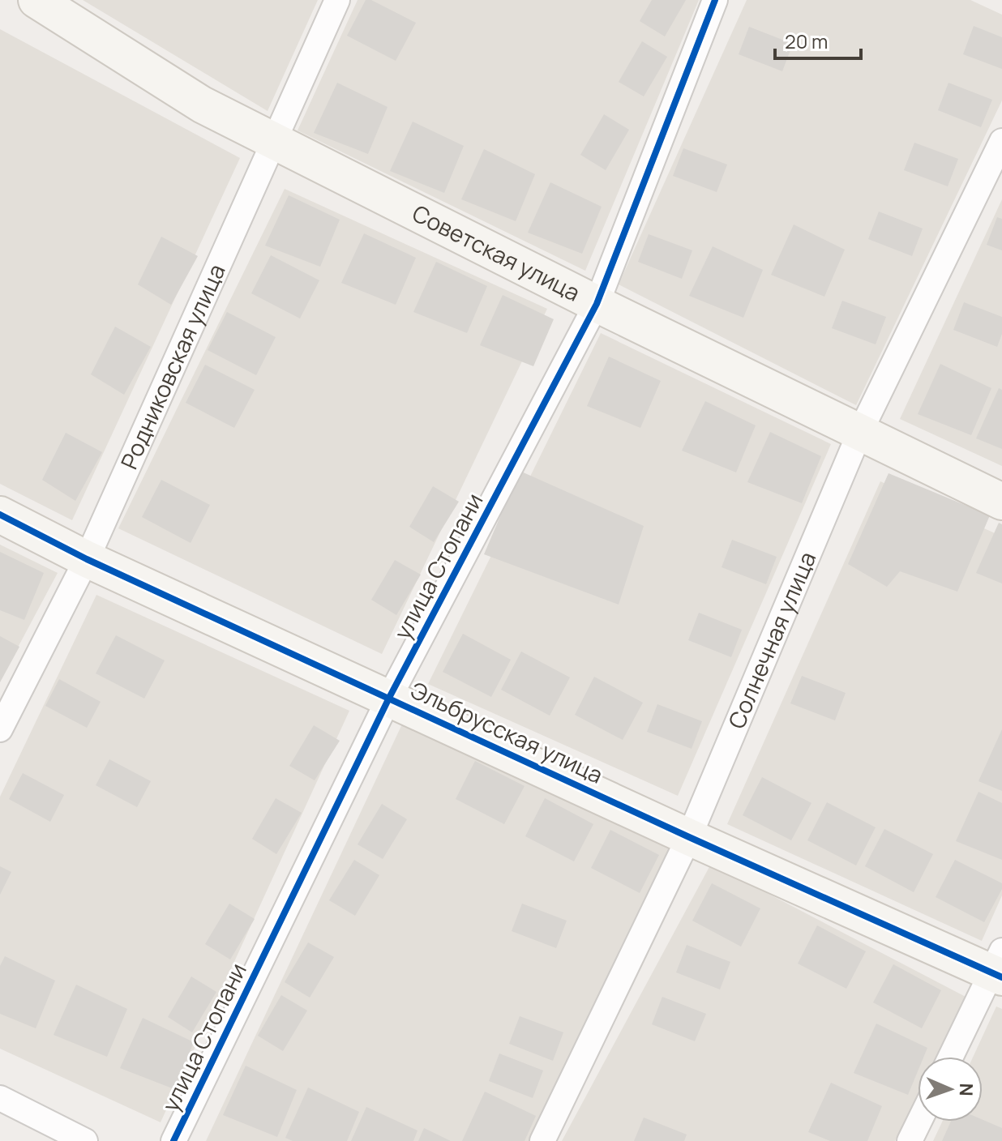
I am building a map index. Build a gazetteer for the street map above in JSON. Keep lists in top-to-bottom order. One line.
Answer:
{"streets":{"street":["Советская улица","Родниковская улица","улица Стопани","Солнечная улица","Эльбрусская улица"]},"crossings":[["Советская улица","Родниковская улица"],["Советская улица","улица Стопани"],["Советская улица","Солнечная улица"],["Родниковская улица","Эльбрусская улица"],["улица Стопани","Эльбрусская улица"],["Солнечная улица","Эльбрусская улица"]],"scale_bar":"20 m","north":"right"}
